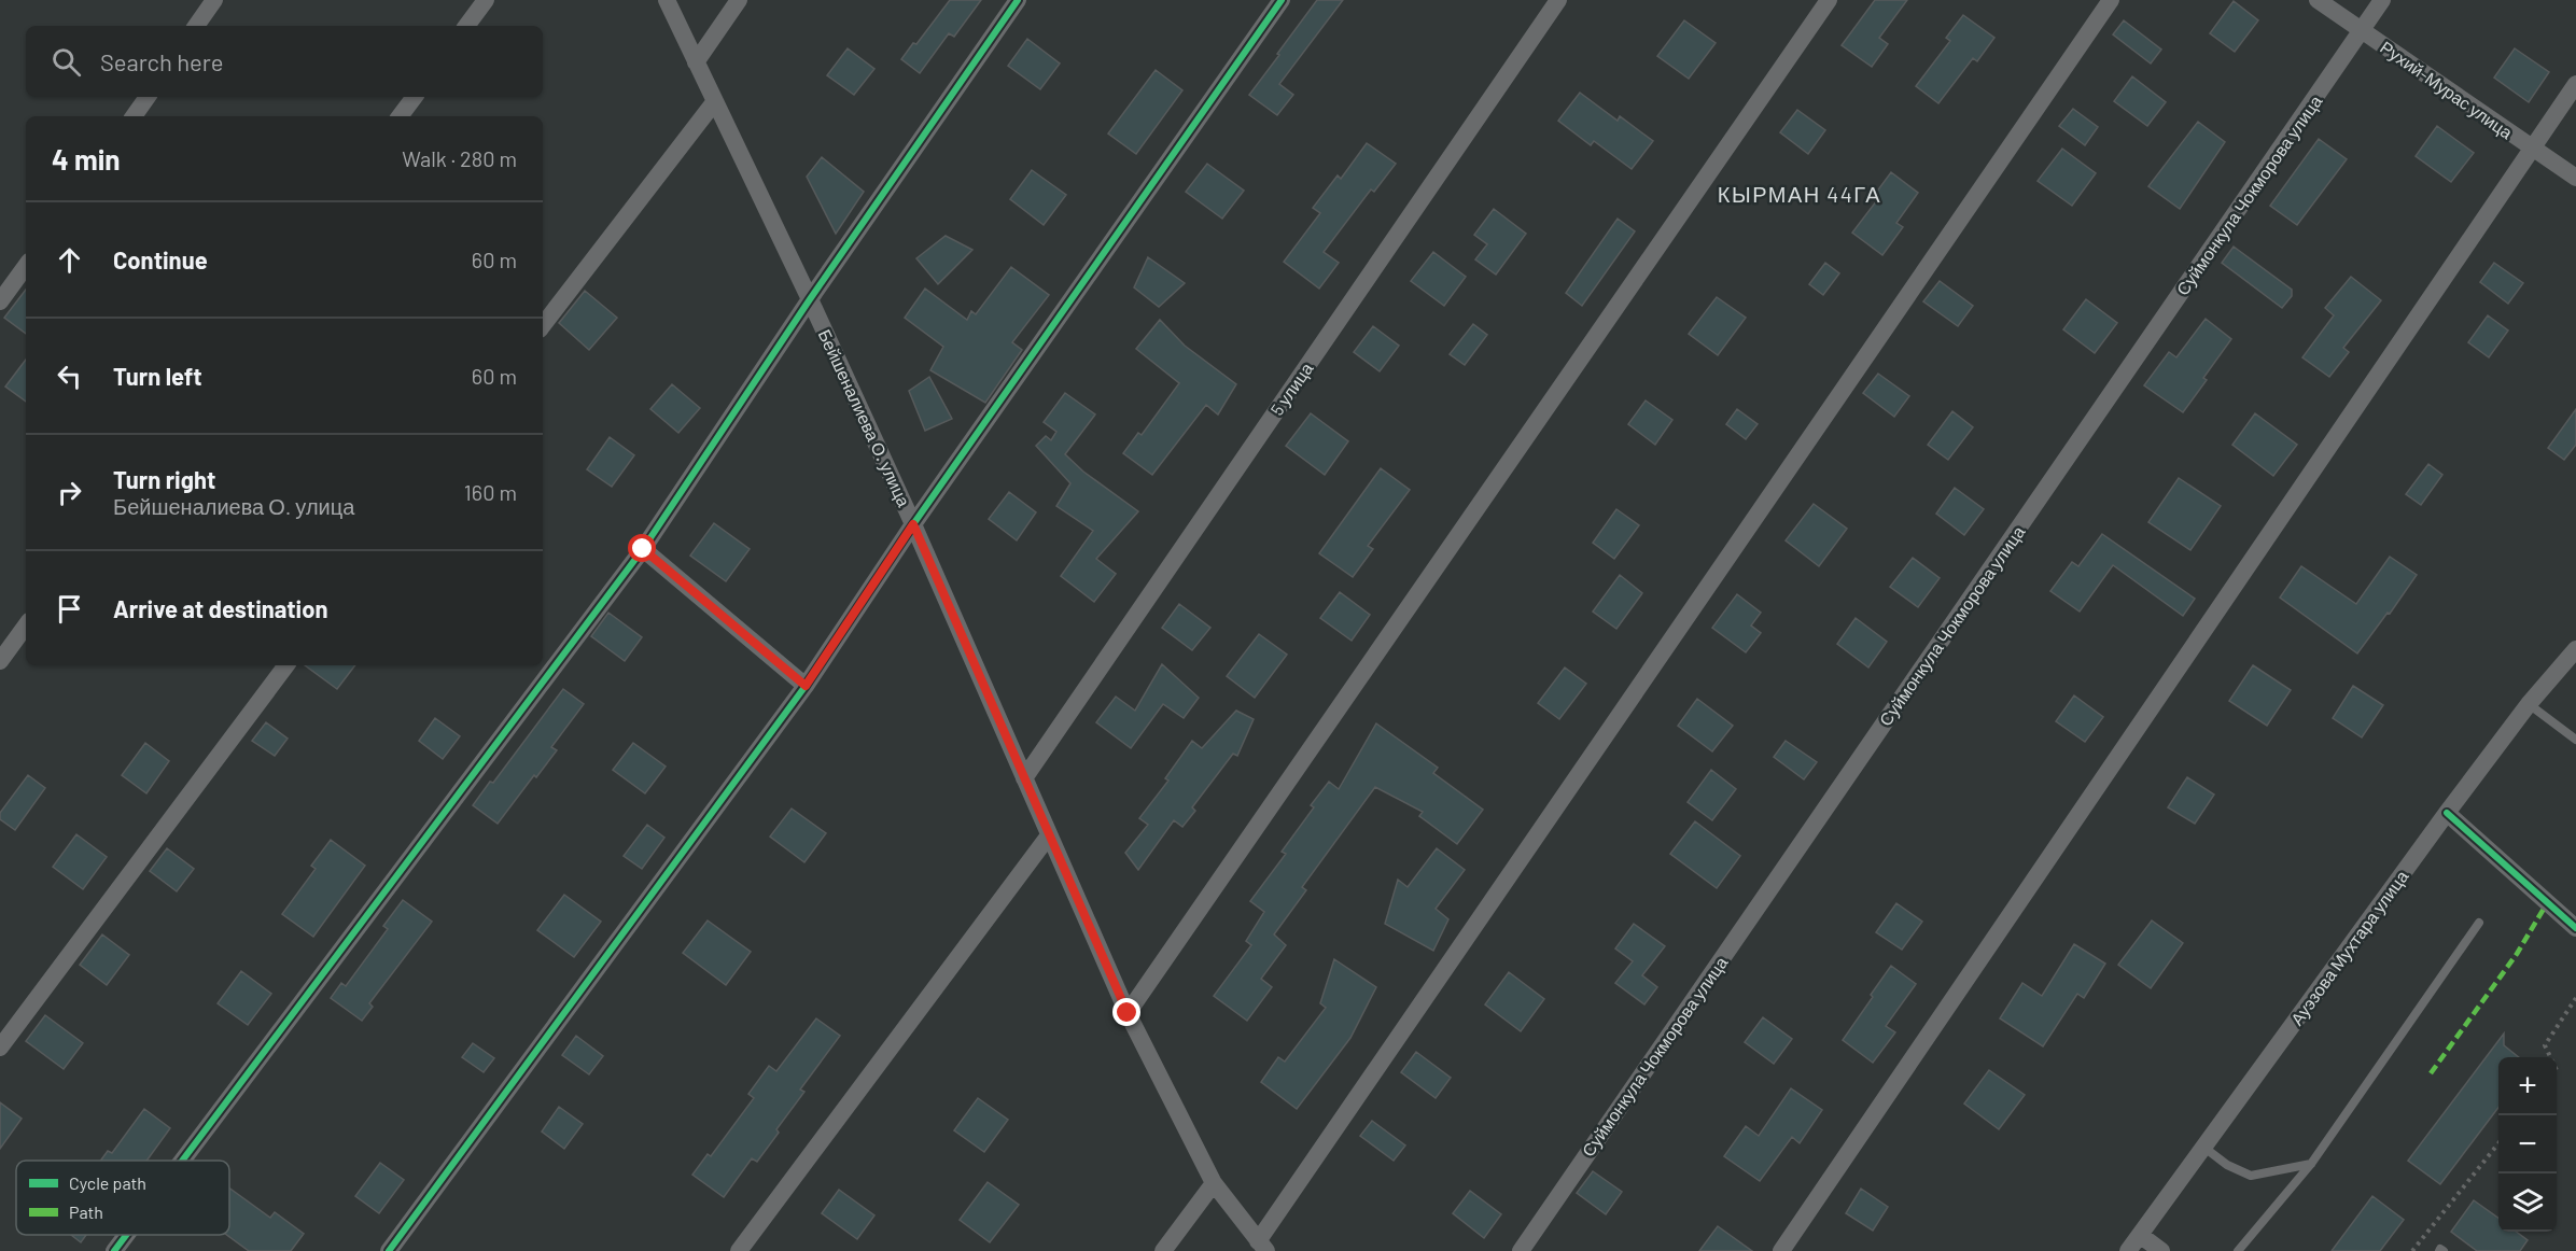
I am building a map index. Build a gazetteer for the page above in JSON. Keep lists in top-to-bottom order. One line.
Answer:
{"streets":{"street":["Рухий-Мурас улица","Суймонкула Чокморова улица","5 улица","Бейшеналиева О. улица","Ауэзова Мухтара улица"]},"crossings":[["Рухий-Мурас улица","Суймонкула Чокморова улица"],["5 улица","Бейшеналиева О. улица"]],"districts":["КЫРМАН 44ГА"],"legend":["Cycle path","Path"],"page":{"search":"Search here","heading":["4 min","Walk · 280 m"],"list":[["Continue","60 m"],["Turn left","60 m"],["Turn right","Бейшеналиева О. улица","160 m"],"Arrive at destination"],"map_buttons":["+","−"]}}
